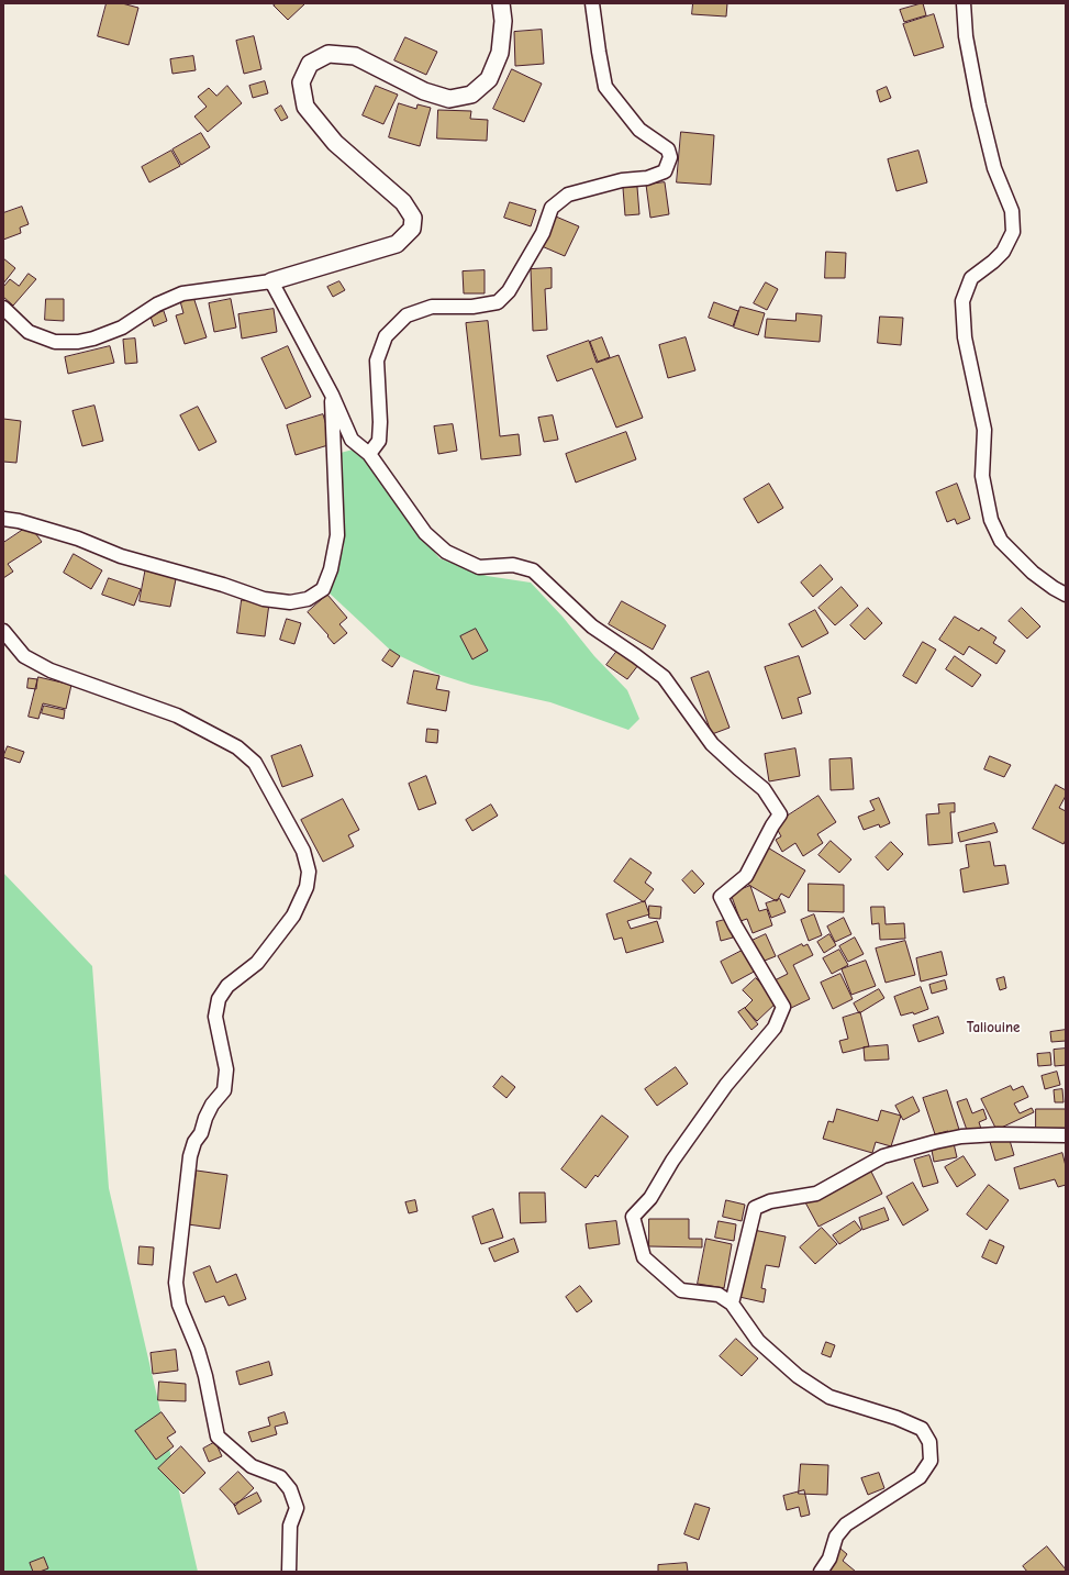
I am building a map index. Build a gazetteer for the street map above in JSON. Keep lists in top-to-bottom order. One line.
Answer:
{"districts":["Taliouine"]}
